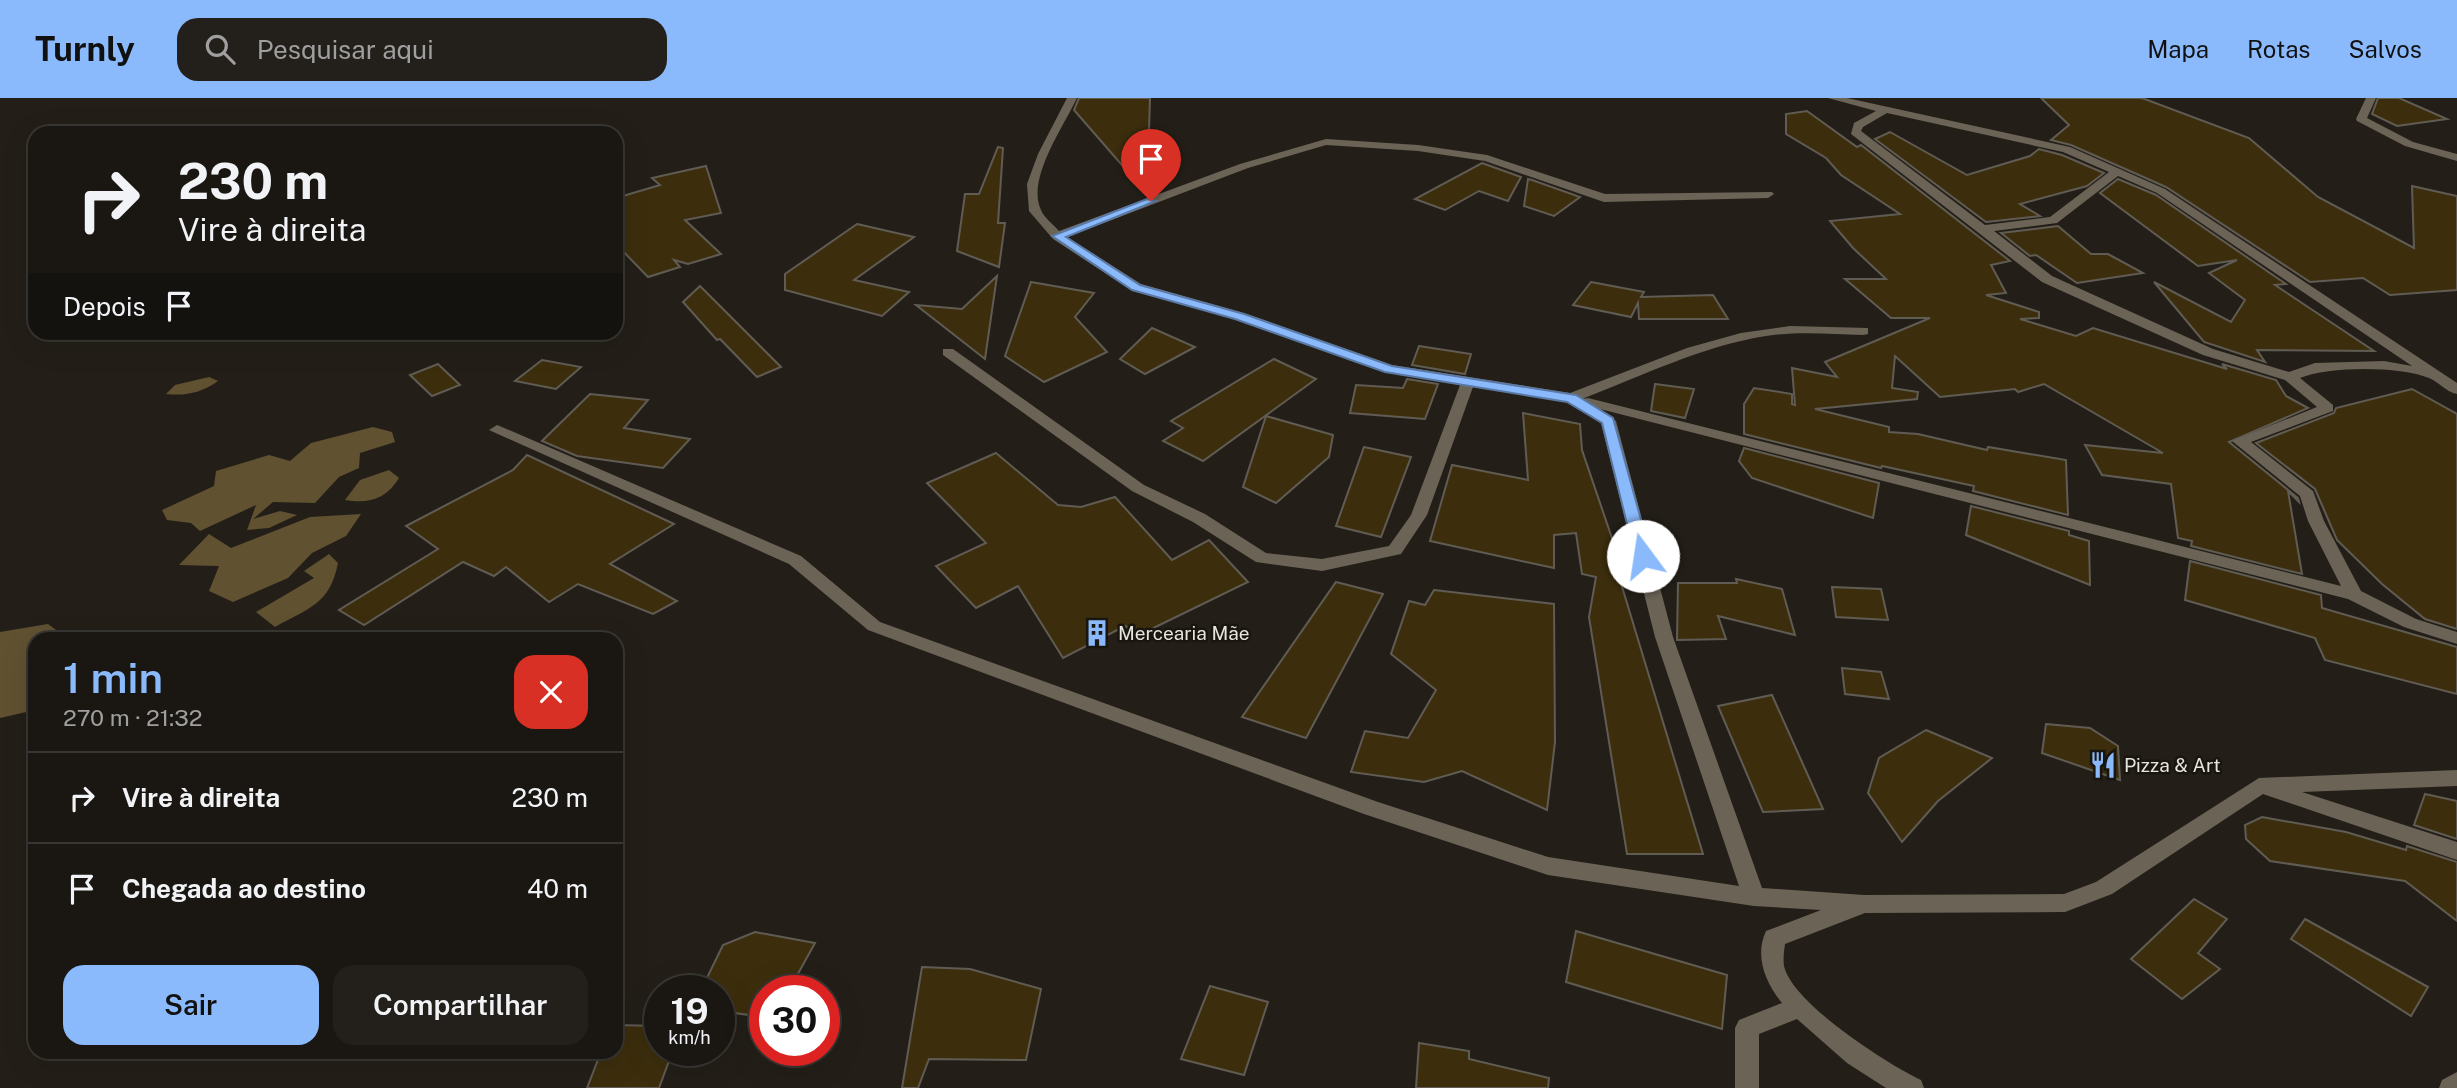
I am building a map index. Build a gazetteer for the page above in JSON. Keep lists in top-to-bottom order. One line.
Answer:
{"places":{"building":["Mercearia Mãe"],"restaurant":["Pizza & Art"]},"page":{"header":"Turnly","search":"Pesquisar aqui","nav":["Mapa","Rotas","Salvos"],"turn":["230 m","Vire à direita"],"then":"Depois","heading":["1 min","270 m · 21:32"],"list":[{"name":"Vire à direita","value":"230 m"},{"name":"Chegada ao destino","value":"40 m"}],"buttons":["Sair","Compartilhar"],"speed":"19 km/h","limit":"30"}}
